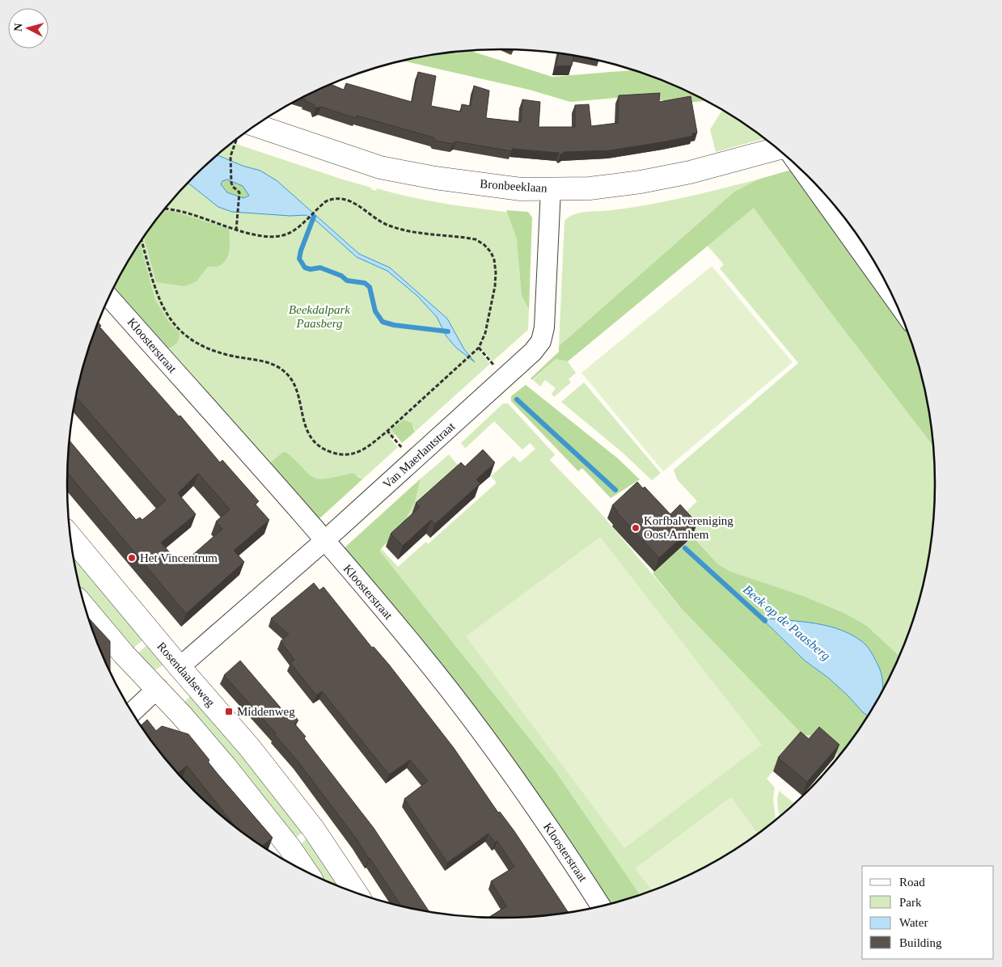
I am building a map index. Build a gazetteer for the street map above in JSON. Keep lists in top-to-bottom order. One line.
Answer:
{"streets":{"street":["Bronbeeklaan","Kloosterstraat","Van Maerlantstraat","Rosendaalseweg"]},"crossings":[["Bronbeeklaan","Van Maerlantstraat"],["Kloosterstraat","Van Maerlantstraat"],["Van Maerlantstraat","Rosendaalseweg"]],"water":["Beek op de Paasberg"],"parks":["Beekdalpark Paasberg"],"places":{"other":["Korfbalvereniging Oost Arnhem","Het Vincentrum"],"transit":["Middenweg"]},"legend":["Road","Park","Water","Building"],"north":"left"}
